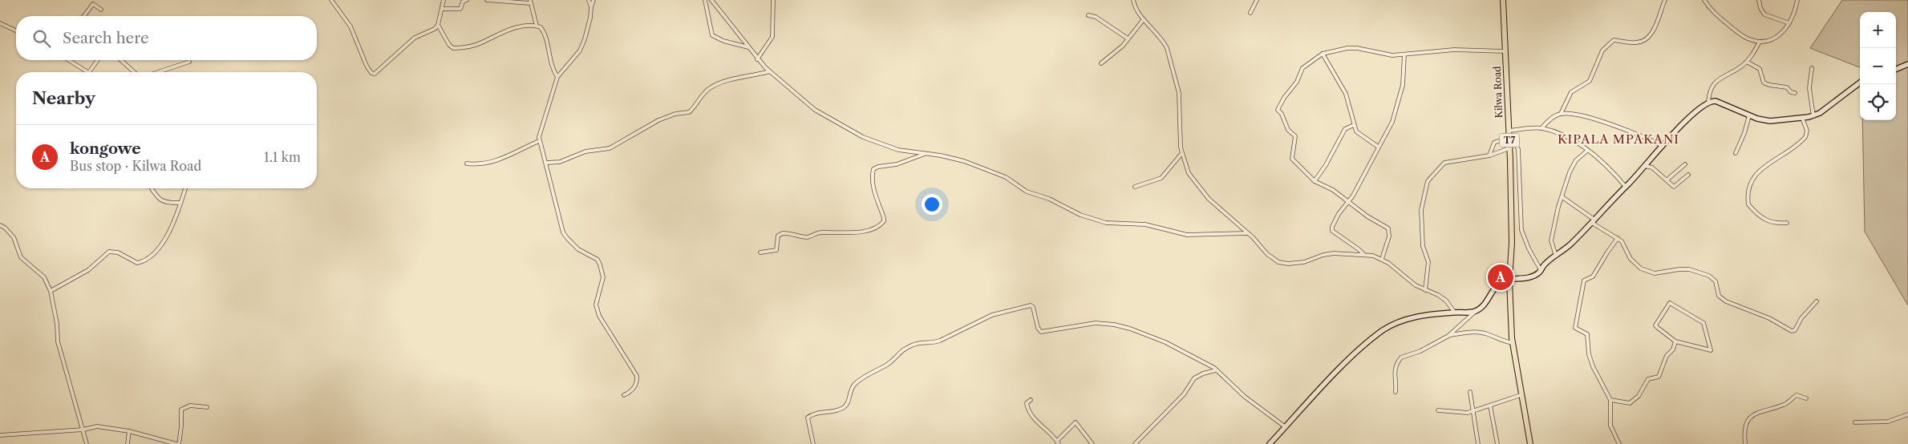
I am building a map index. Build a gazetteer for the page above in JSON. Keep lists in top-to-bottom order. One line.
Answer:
{"streets":{"highway":["Kilwa Road","T7"]},"crossings":[["Kilwa Road","T7"]],"districts":["KIPALA MPAKANI"],"page":{"map_buttons":["+","−"],"search":"Search here","heading":"Nearby","list":[{"mark":"A","name":"kongowe","note":"Bus stop · Kilwa Road","value":"1.1 km"}],"pins":"A"}}
